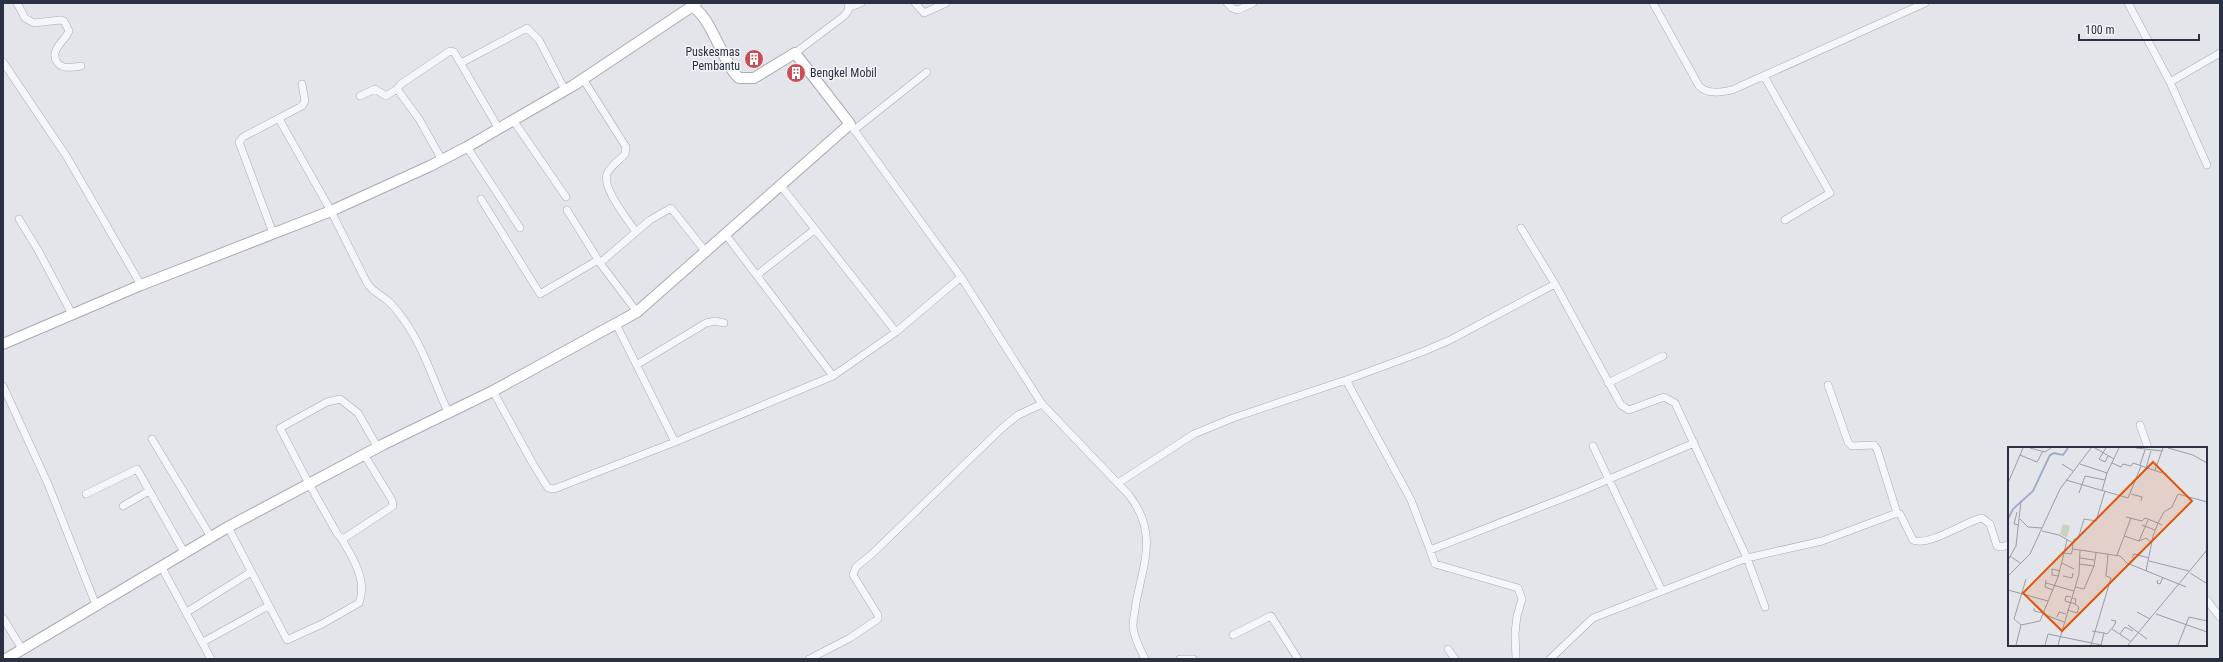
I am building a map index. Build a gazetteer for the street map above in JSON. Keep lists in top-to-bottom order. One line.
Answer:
{"places":{"building":["Puskesmas Pembantu","Bengkel Mobil"]},"scale_bar":"100 m"}
